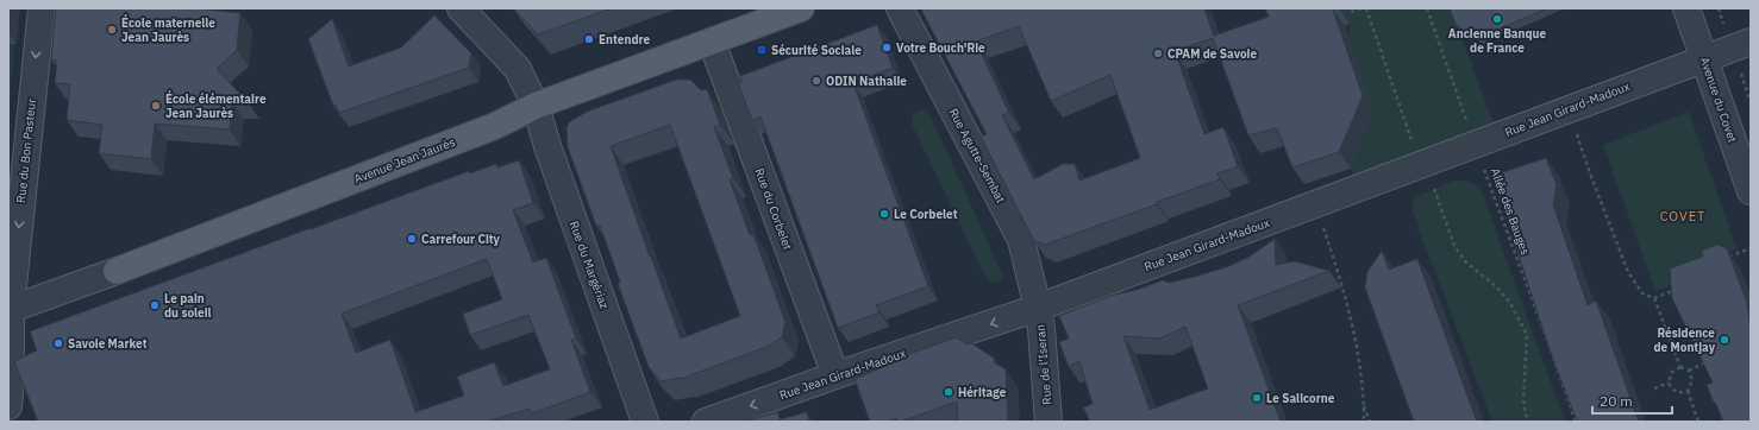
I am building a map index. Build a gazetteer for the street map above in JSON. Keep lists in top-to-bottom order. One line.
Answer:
{"streets":{"main road":["Avenue Jean Jaurès"],"street":["Avenue du Covet","Rue Jean Girard-Madoux","Rue du Bon Pasteur","Rue Agutte-Sembat","Rue du Corbelet","Rue du Margériaz","Rue de l'Iseran"],"path":["Allée des Bauges"]},"crossings":[["Avenue du Covet","Rue Jean Girard-Madoux"],["Rue Jean Girard-Madoux","Rue Agutte-Sembat"],["Rue Jean Girard-Madoux","Rue du Corbelet"],["Rue Jean Girard-Madoux","Allée des Bauges"],["Rue Jean Girard-Madoux","Rue de l'Iseran"],["Rue du Bon Pasteur","Avenue Jean Jaurès"],["Rue Agutte-Sembat","Rue de l'Iseran"],["Avenue Jean Jaurès","Rue du Corbelet"],["Avenue Jean Jaurès","Rue du Margériaz"]],"one_way":["Rue du Bon Pasteur"],"districts":["COVET"],"places":{"other":["Ancienne Banque de France","École maternelle Jean Jaurès","Entendre","Votre Bouch'Rie","CPAM de Savoie","ODIN Nathalie","École élémentaire Jean Jaurès","Le Corbelet","Carrefour City","Le pain du soleil","Résidence de Montjay","Savoie Market","Héritage","Le Salicorne"],"transit":["Sécurité Sociale"]},"scale_bar":"20 m"}
